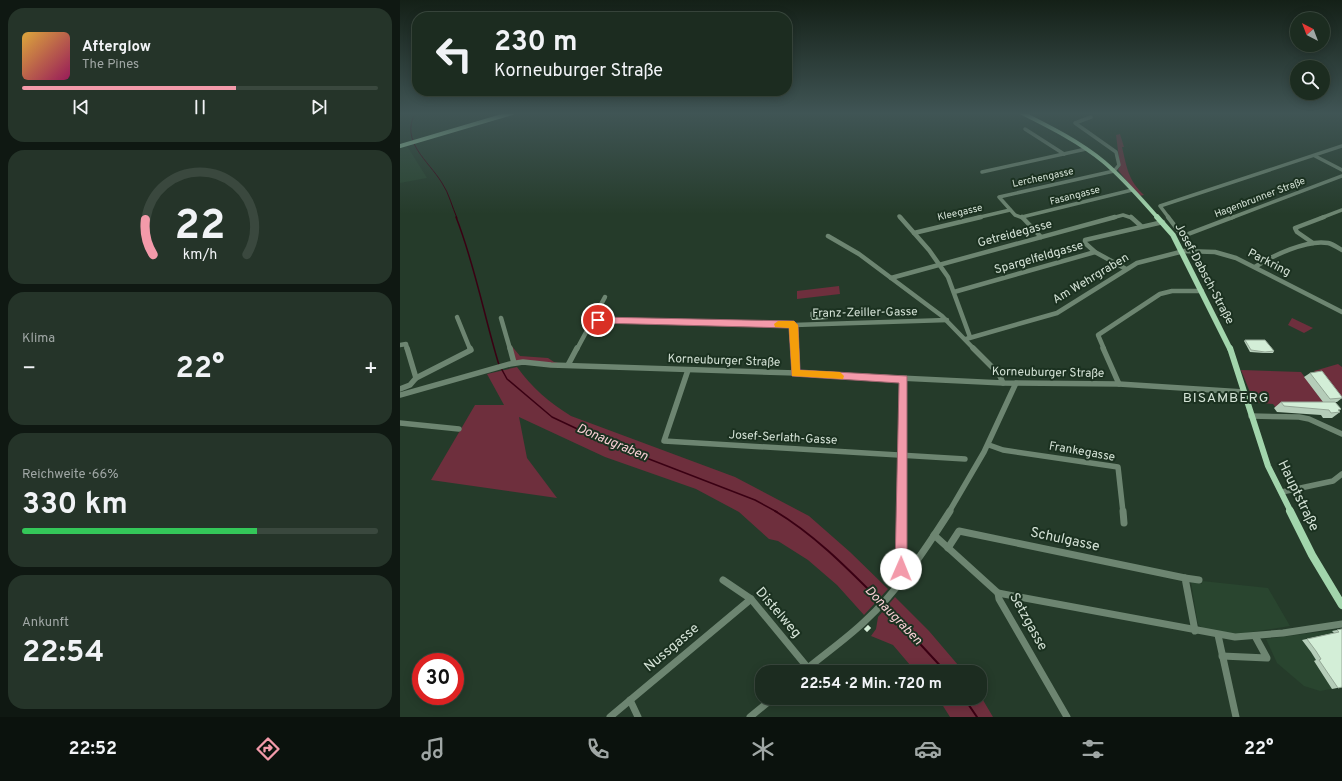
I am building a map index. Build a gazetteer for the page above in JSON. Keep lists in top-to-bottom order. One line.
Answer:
{"streets":{"main road":["Josef-Dabsch-Straße","Hauptstraße"],"street":["Lerchengasse","Fasangasse","Hagenbrunner Straße","Kleegasse","Getreidegasse","Spargelfeldgasse","Parkring","Am Wehrgraben","Franz-Zeiller-Gasse","Korneuburger Straße","Josef-Serlath-Gasse","Frankegasse","Schulgasse","Distelweg","Setzgasse","Nussgasse"]},"crossings":[["Lerchengasse","Kleegasse"],["Lerchengasse","Josef-Dabsch-Straße"],["Fasangasse","Josef-Dabsch-Straße"],["Spargelfeldgasse","Am Wehrgraben"],["Parkring","Josef-Dabsch-Straße"],["Parkring","Am Wehrgraben"],["Josef-Dabsch-Straße","Am Wehrgraben"],["Josef-Dabsch-Straße","Korneuburger Straße"],["Josef-Dabsch-Straße","Hauptstraße"],["Korneuburger Straße","Josef-Serlath-Gasse"],["Korneuburger Straße","Hauptstraße"],["Schulgasse","Setzgasse"],["Distelweg","Nussgasse"]],"districts":["BISAMBERG"],"water":["Donaugraben"],"north":"top left","page":{"turn":["230 m","Korneuburger Straße"],"song":["Afterglow","The Pines"],"tile":["Klima",["Reichweite · 66%","330 km"],["Ankunft","22:54"]],"heat":["−","22°","+"],"limit":"30","trip":"22:54 · 2 Min. · 720 m","tabs":["22:52","22°"],"gauge":["22","km/h"]}}
